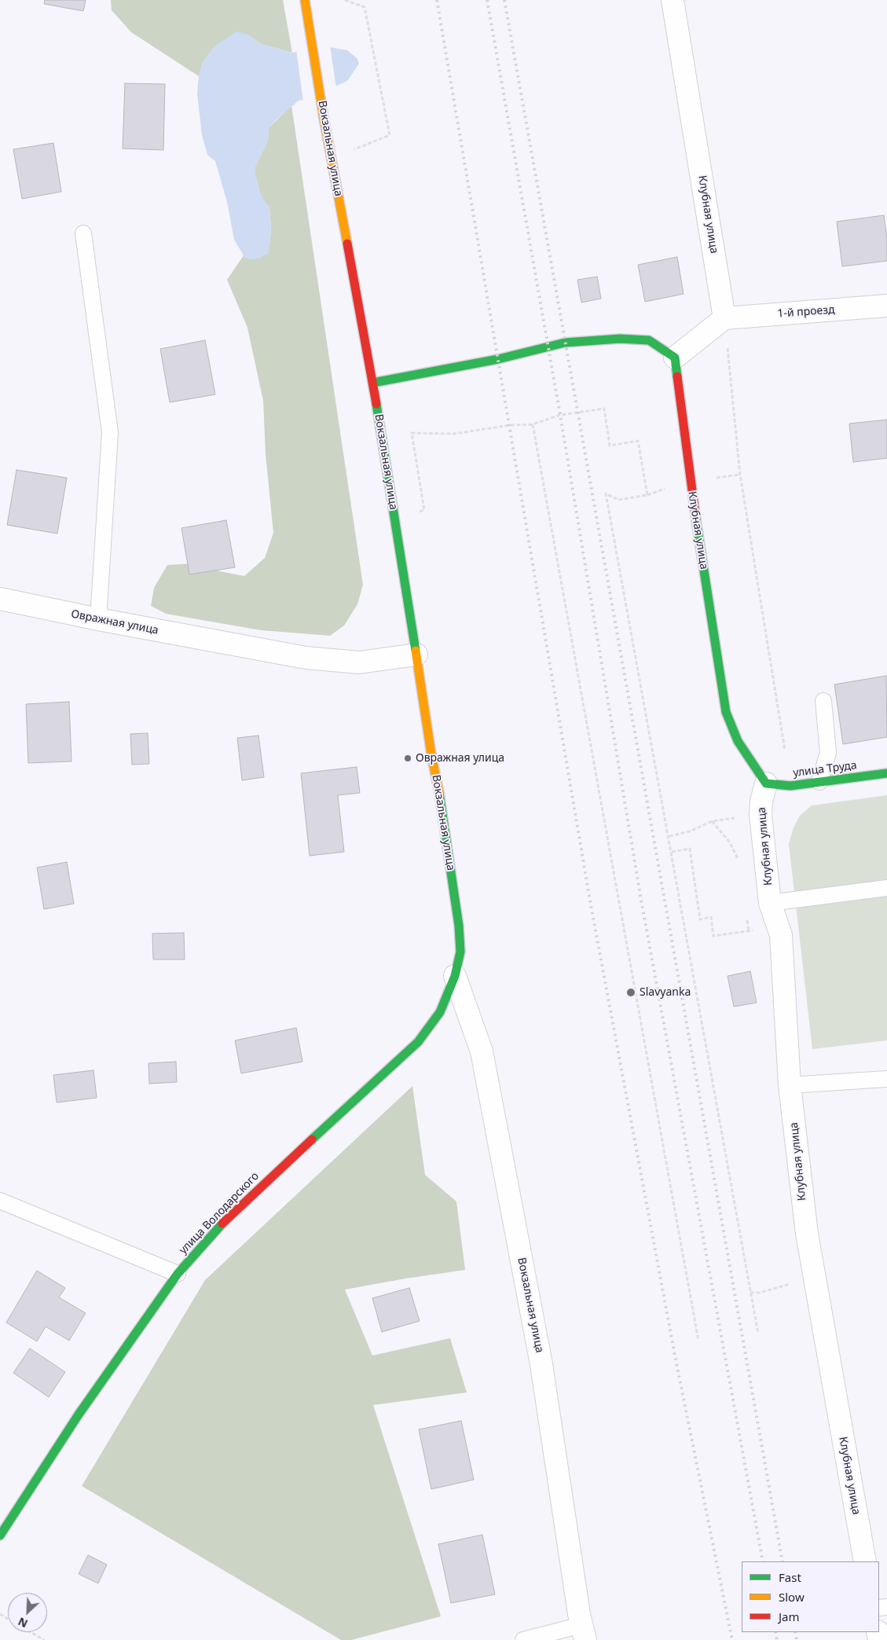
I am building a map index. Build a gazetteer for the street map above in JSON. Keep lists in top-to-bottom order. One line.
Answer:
{"streets":{"street":["Вокзальная улица","Клубная улица","1-й проезд","Овражная улица","улица Труда","улица Володарского"]},"crossings":[["Вокзальная улица","Овражная улица"],["Вокзальная улица","улица Володарского"],["Клубная улица","1-й проезд"],["Клубная улица","улица Труда"]],"places":["Овражная улица","Slavyanka"],"legend":["Fast","Slow","Jam"],"north":"bottom left"}
